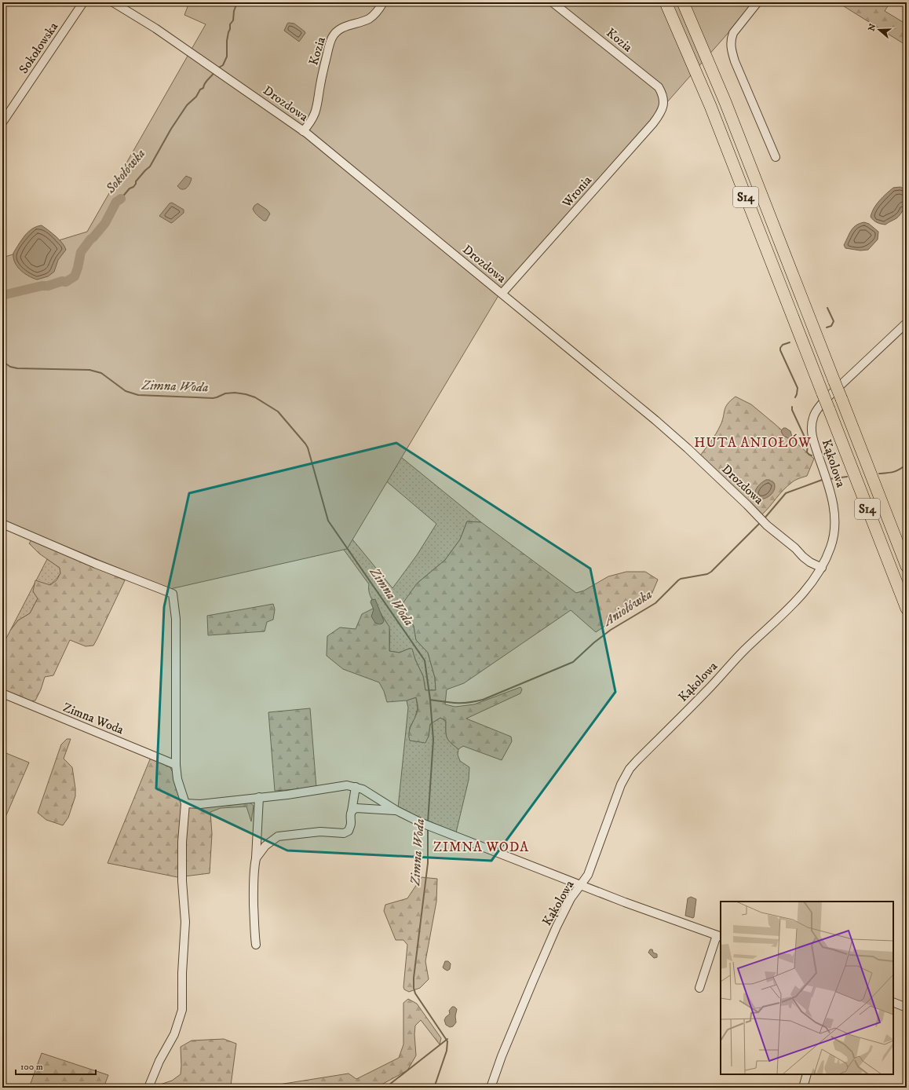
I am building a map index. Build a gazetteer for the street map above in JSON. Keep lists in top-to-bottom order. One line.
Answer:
{"streets":{"highway":["S14"],"street":["Kozia","Sokołowska","Drozdowa","Wronia","Kąkolowa","Zimna Woda"]},"crossings":[["Kozia","Drozdowa"],["Kozia","Wronia"],["Drozdowa","Wronia"],["Drozdowa","Kąkolowa"]],"districts":["HUTA ANIOŁÓW","ZIMNA WODA"],"water":["Sokołówka","Zimna Woda","Aniołówka"],"scale_bar":"100 m","north":"left"}
